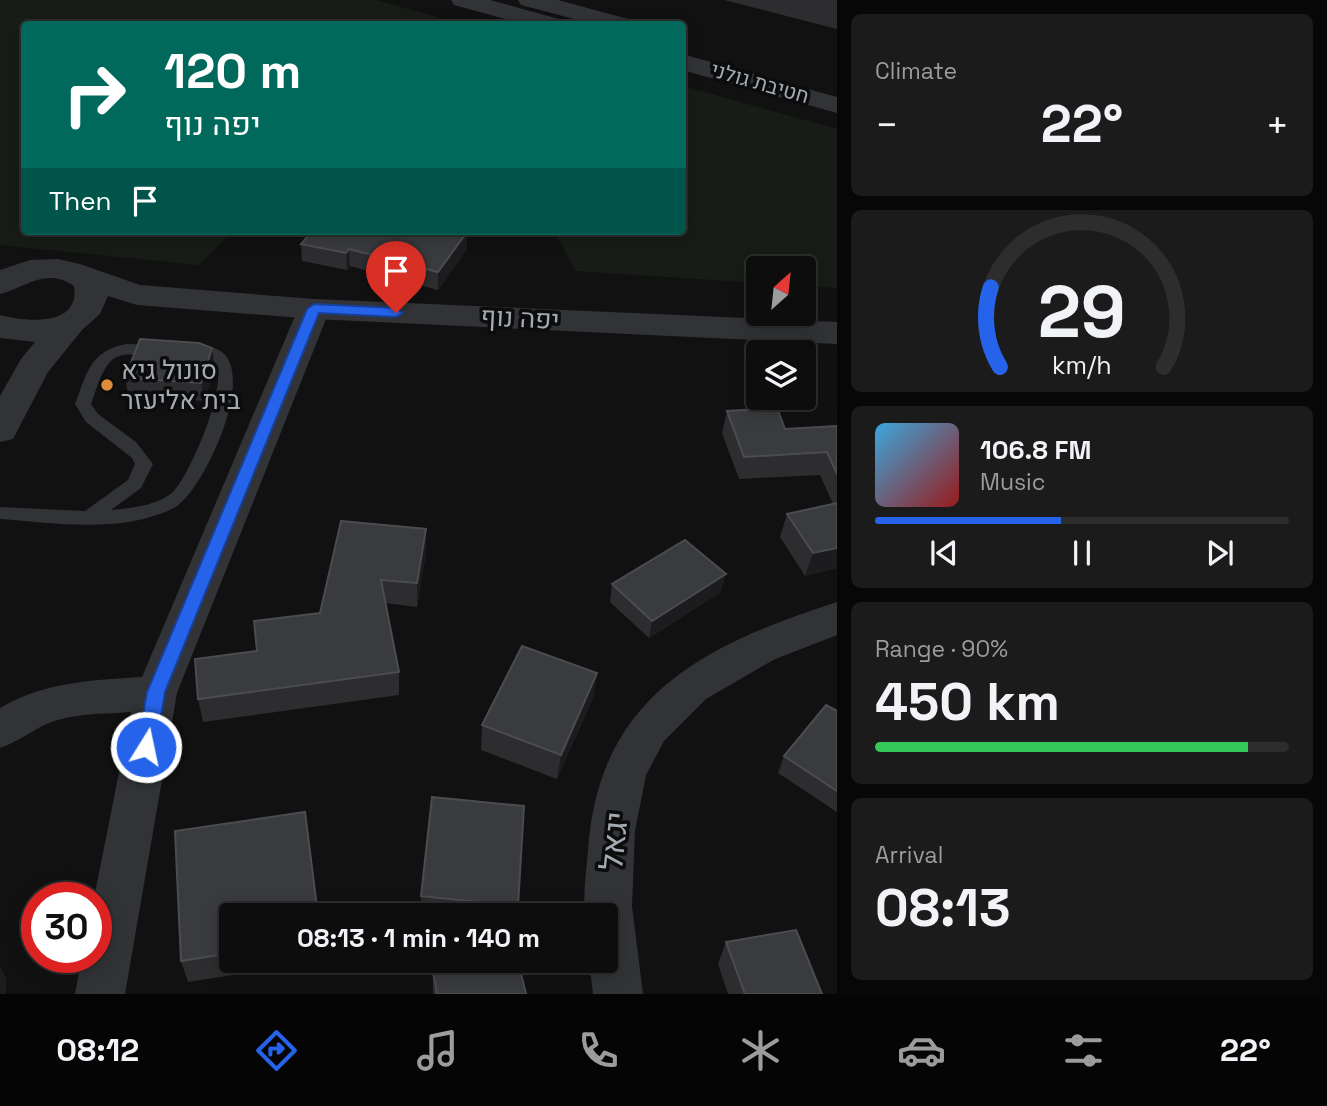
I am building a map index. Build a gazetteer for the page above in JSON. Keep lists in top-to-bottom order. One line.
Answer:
{"streets":{"street":["חטיבת גולני","יפה נוף","יגאל"]},"places":["סונול גיא בית אליעזר"],"north":"top right","page":{"tile":["Climate",["Range · 90%","450 km"],["Arrival","08:13"]],"turn":["120 m","יפה נוף"],"heat":["−","22°","+"],"then":"Then","song":["106.8 FM","Music"],"limit":"30","trip":"08:13 · 1 min · 140 m","tabs":["08:12","22°"],"gauge":["29","km/h"]}}
